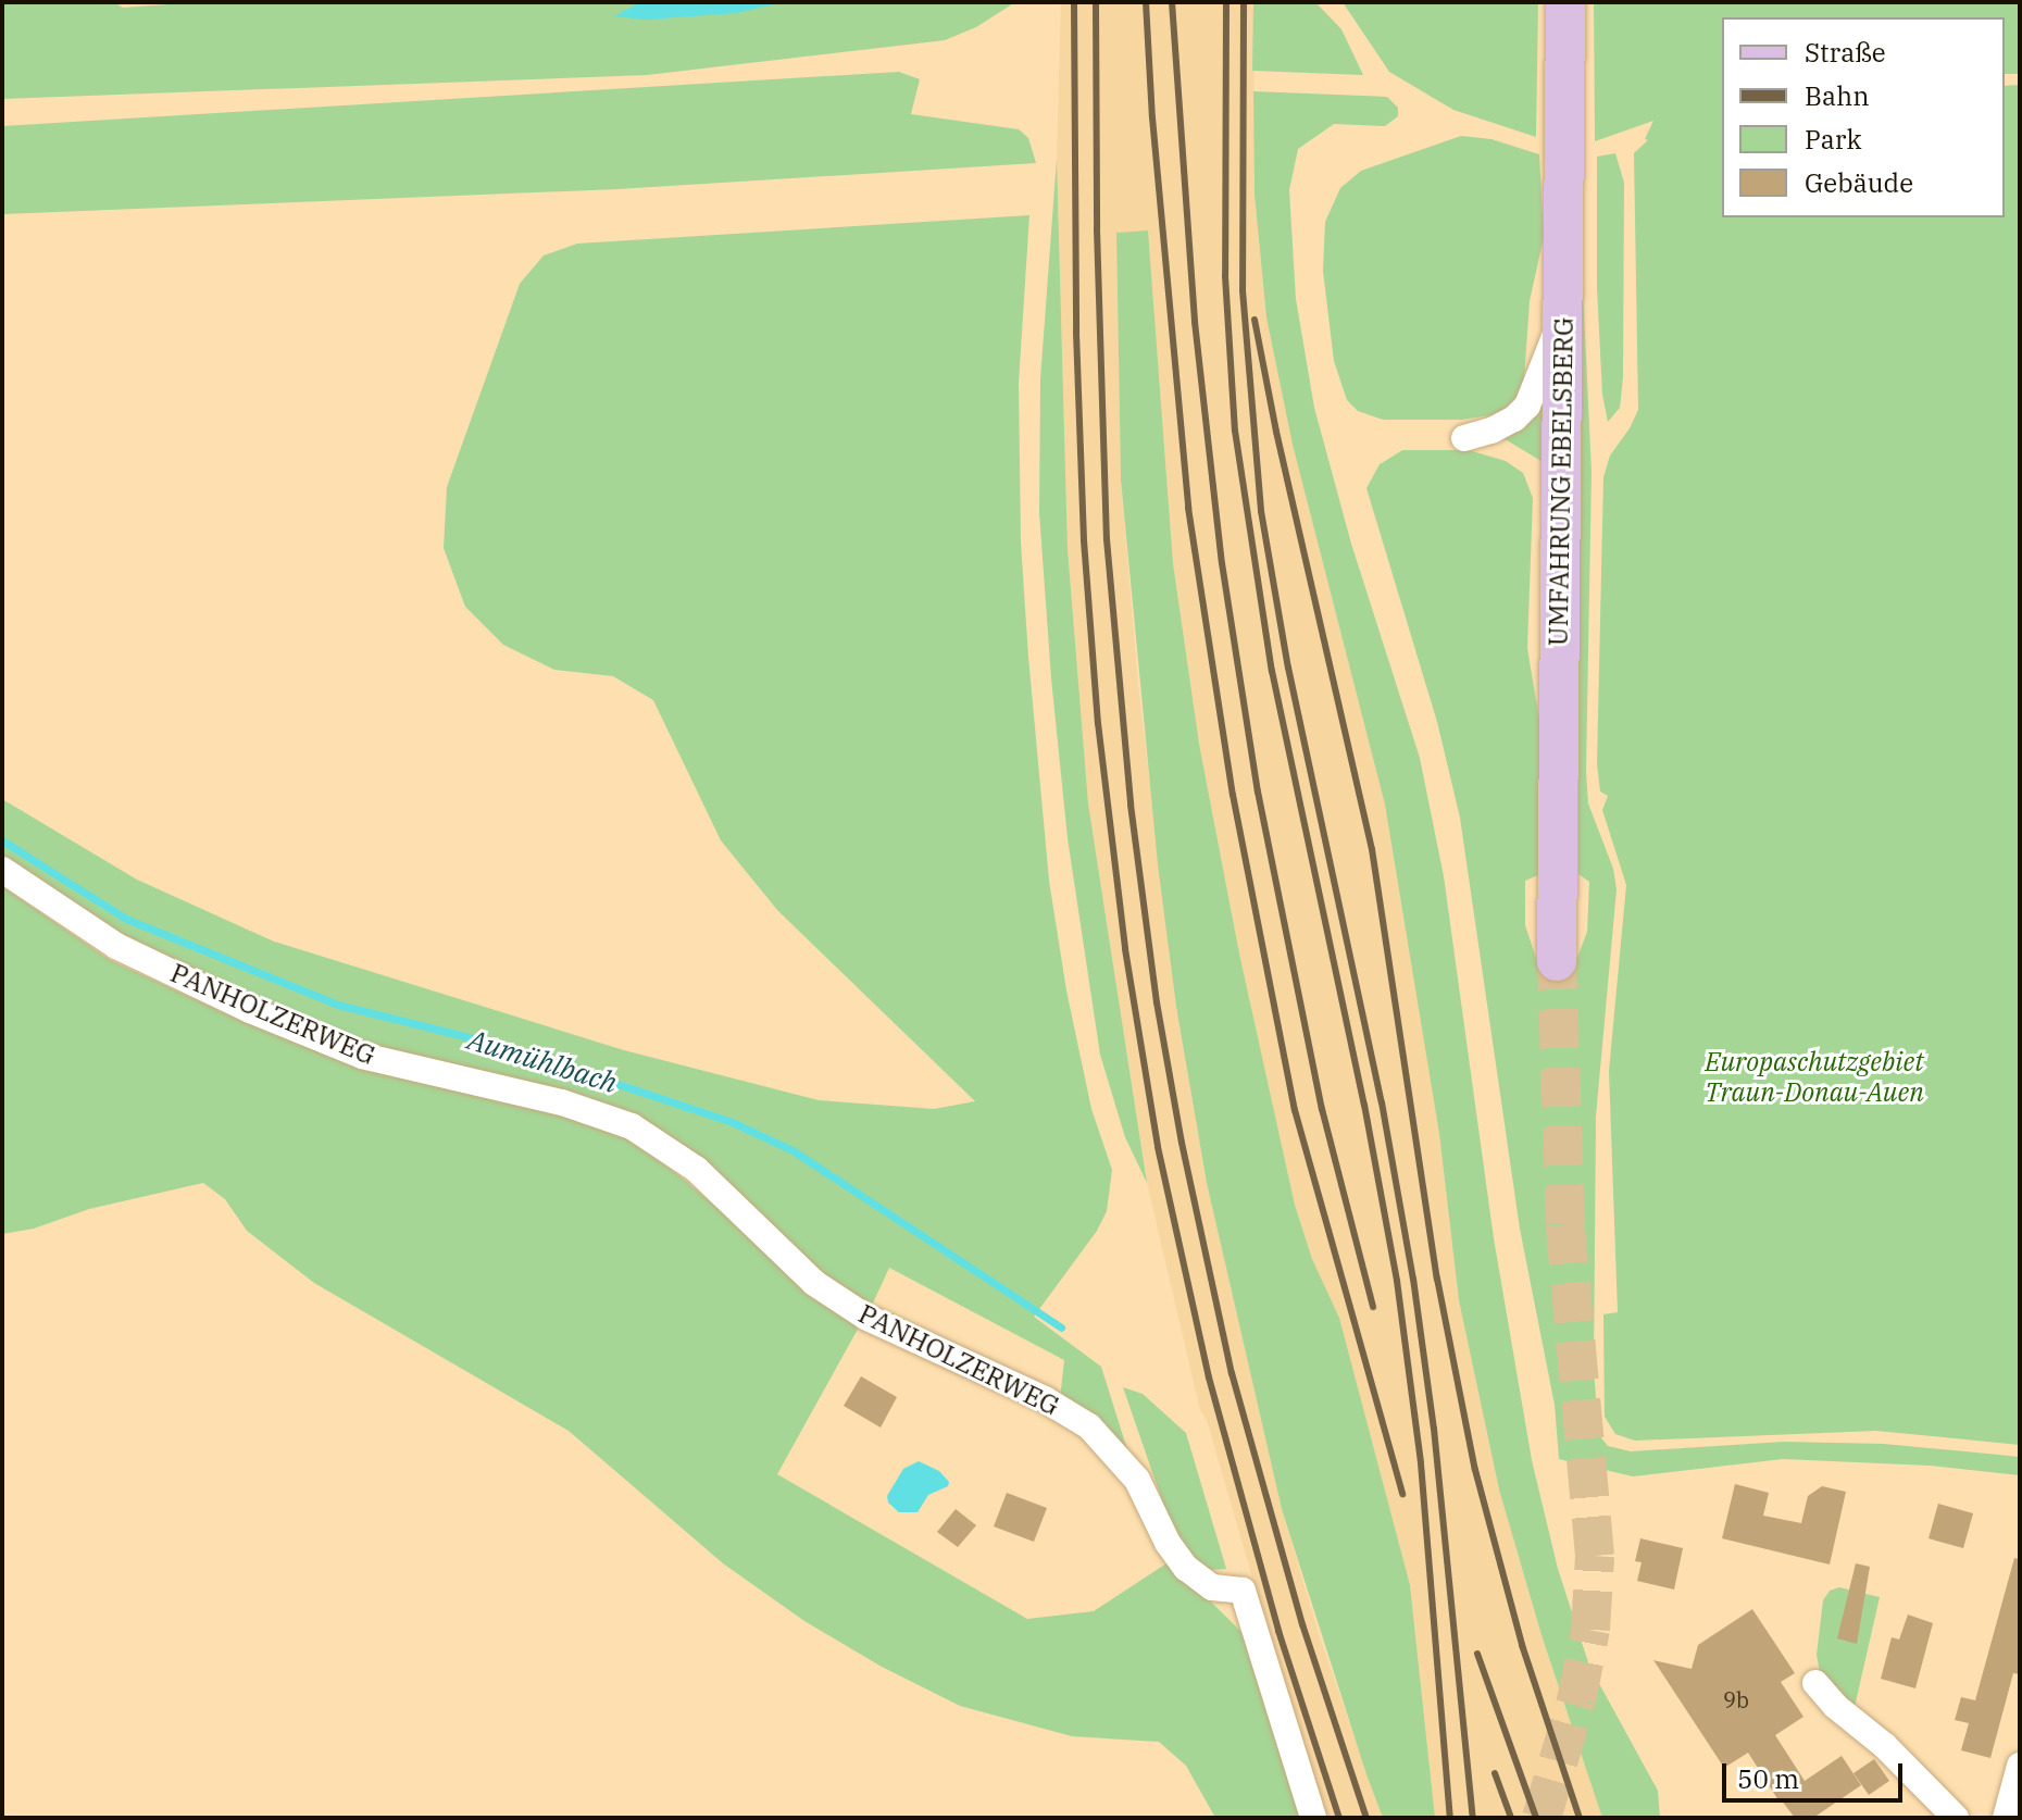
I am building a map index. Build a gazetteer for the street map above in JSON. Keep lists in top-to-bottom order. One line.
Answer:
{"streets":{"main road":["UMFAHRUNG EBELSBERG"],"street":["PANHOLZERWEG"]},"water":["Aumühlbach"],"parks":["Europaschutzgebiet Traun-Donau-Auen"],"house_numbers":["9b"],"legend":["Straße","Bahn","Park","Gebäude"],"scale_bar":"50 m"}
